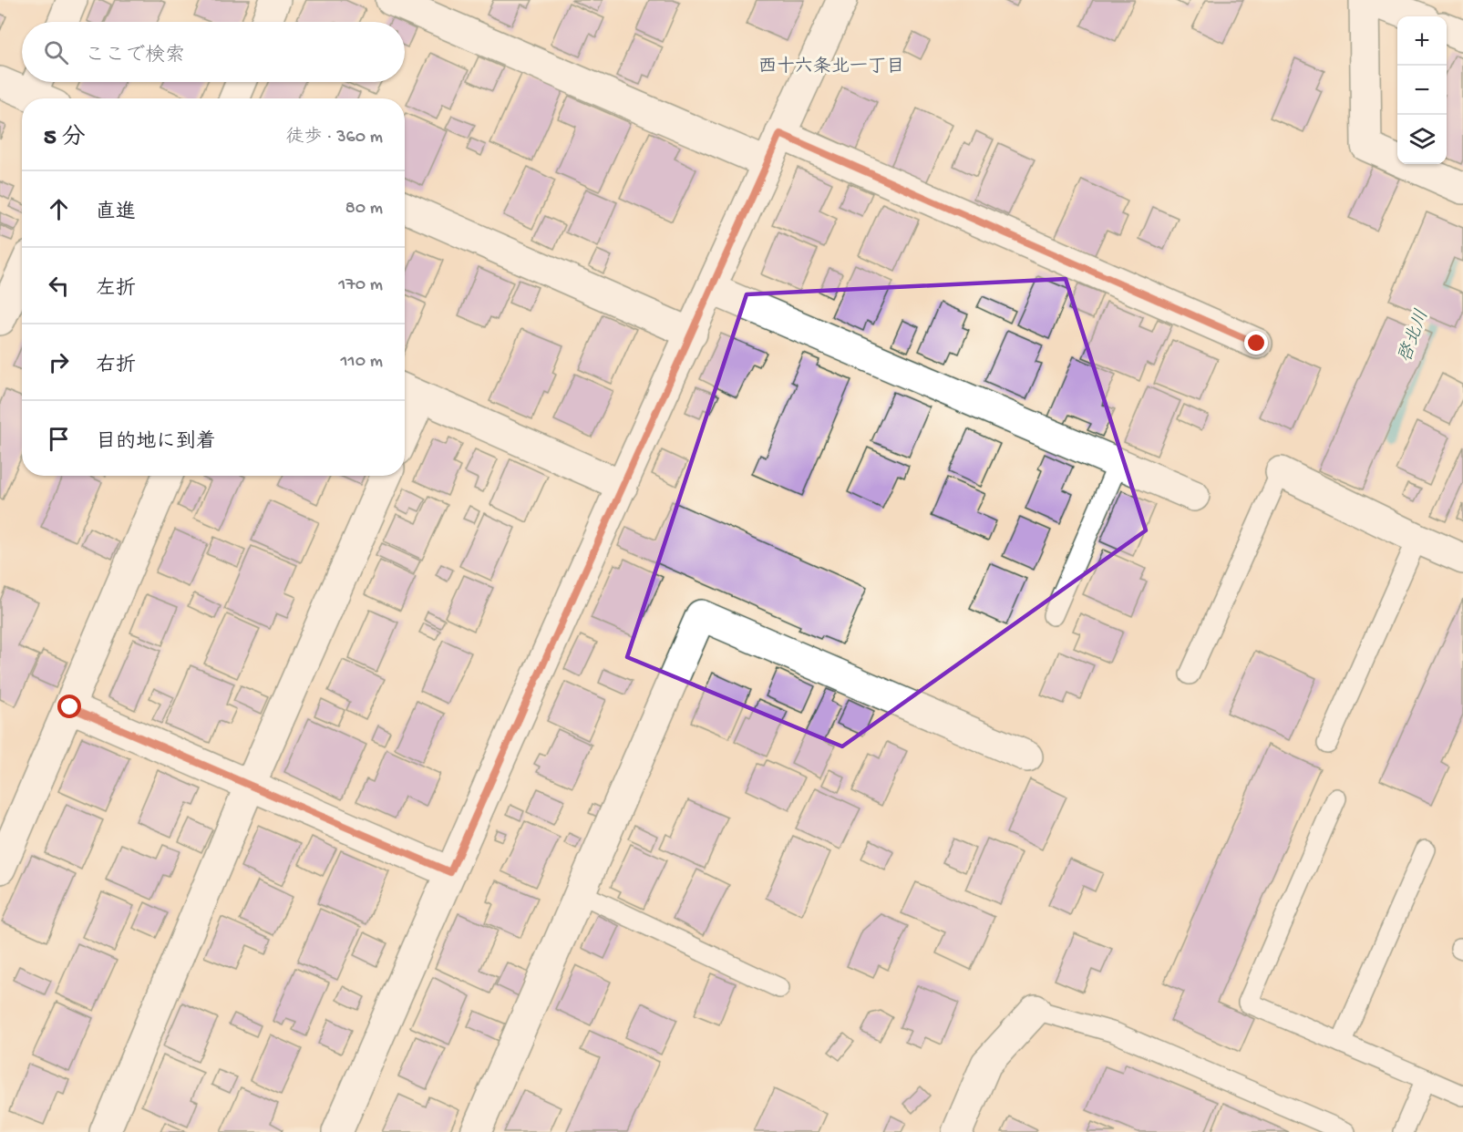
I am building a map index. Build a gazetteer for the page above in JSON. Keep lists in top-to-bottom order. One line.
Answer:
{"districts":["西十六条北一丁目"],"water":["啓北川"],"page":{"map_buttons":["+","−"],"search":"ここで検索","heading":["5 分","徒歩 · 360 m"],"list":[["直進","80 m"],["左折","170 m"],["右折","110 m"],"目的地に到着"]}}
